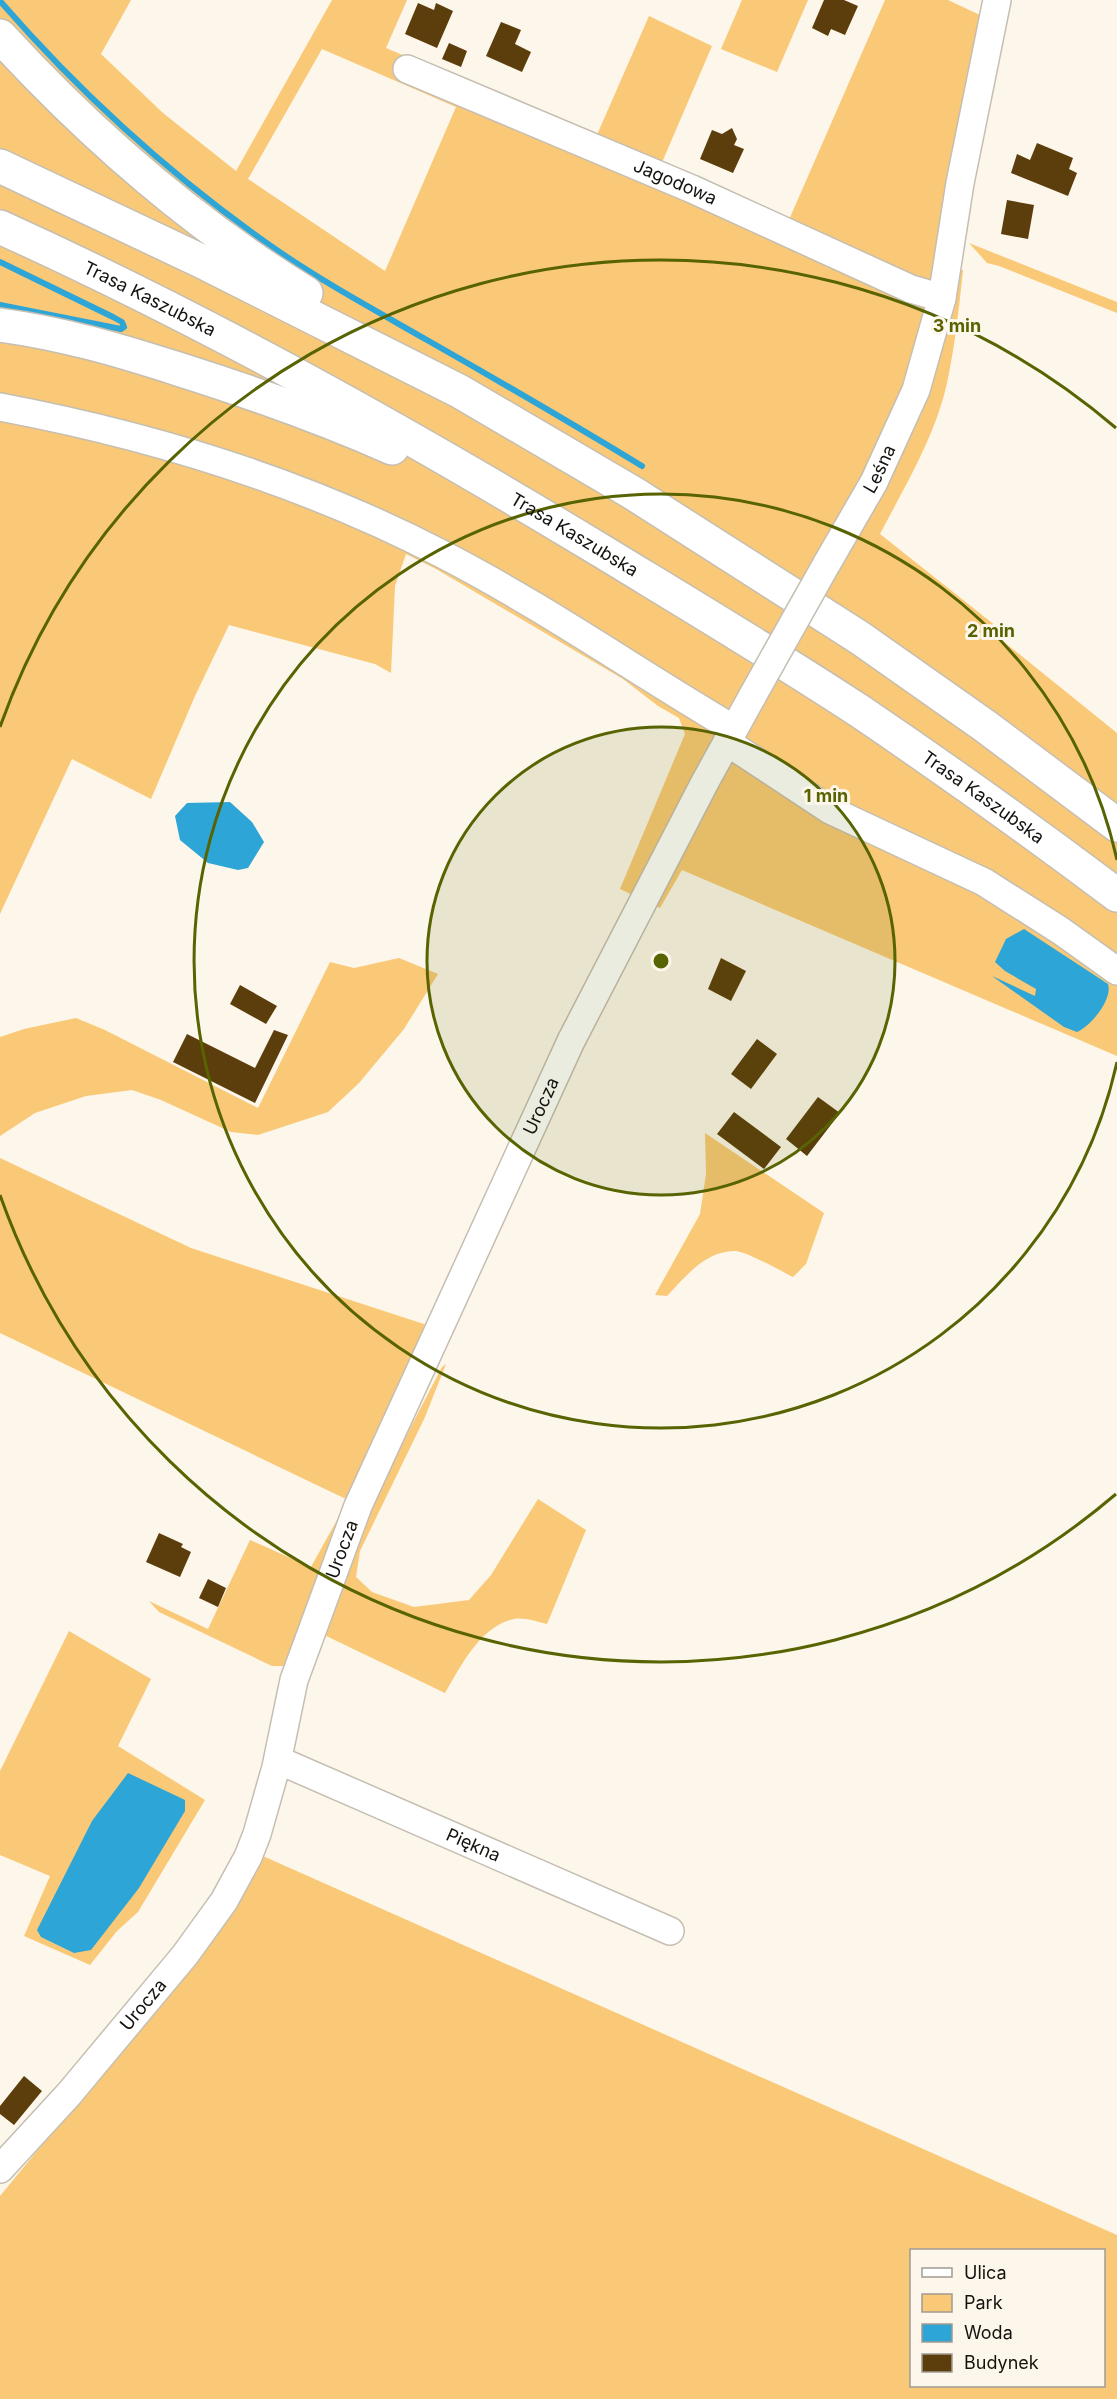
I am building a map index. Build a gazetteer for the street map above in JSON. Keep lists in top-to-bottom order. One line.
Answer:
{"streets":{"highway":["Trasa Kaszubska"],"street":["Jagodowa","Leśna","Urocza","Piękna"]},"crossings":[["Jagodowa","Leśna"],["Leśna","Urocza"],["Urocza","Piękna"]],"legend":["Ulica","Park","Woda","Budynek"],"rings":["3 min","2 min","1 min"]}
